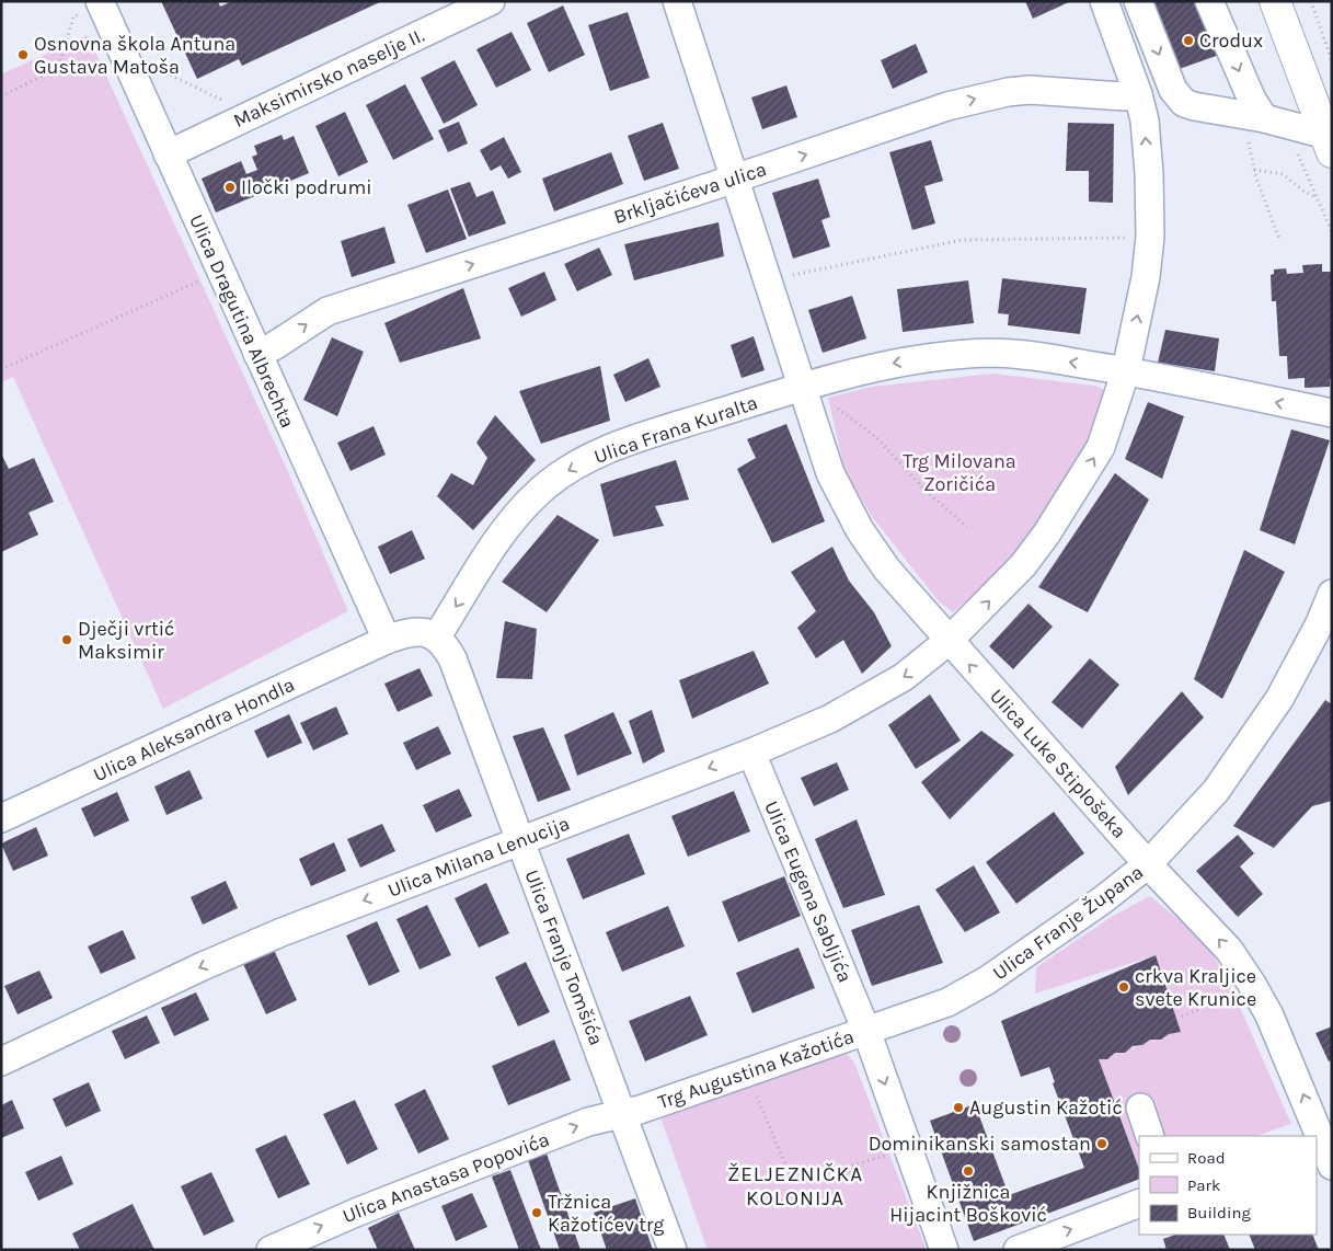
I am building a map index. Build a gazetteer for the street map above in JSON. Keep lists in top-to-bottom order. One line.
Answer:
{"streets":{"street":["Maksimirsko naselje II.","Brkljačićeva ulica","Ulica Dragutina Albrechta","Ulica Frana Kuralta","Ulica Aleksandra Hondla","Ulica Luke Stiplošeka","Ulica Milana Lenucija","Ulica Eugena Sabljića","Ulica Franje Župana","Ulica Franje Tomšića","Trg Augustina Kažotića","Ulica Anastasa Popovića"]},"crossings":[["Maksimirsko naselje II.","Ulica Dragutina Albrechta"],["Brkljačićeva ulica","Ulica Dragutina Albrechta"],["Ulica Dragutina Albrechta","Ulica Aleksandra Hondla"],["Ulica Frana Kuralta","Ulica Franje Tomšića"],["Ulica Luke Stiplošeka","Ulica Milana Lenucija"],["Ulica Luke Stiplošeka","Ulica Franje Župana"],["Ulica Milana Lenucija","Ulica Eugena Sabljića"],["Ulica Milana Lenucija","Ulica Franje Tomšića"],["Ulica Eugena Sabljića","Ulica Franje Župana"],["Ulica Eugena Sabljića","Trg Augustina Kažotića"],["Ulica Franje Župana","Trg Augustina Kažotića"],["Ulica Franje Tomšića","Trg Augustina Kažotića"],["Ulica Franje Tomšića","Ulica Anastasa Popovića"],["Trg Augustina Kažotića","Ulica Anastasa Popovića"]],"one_way":["Brkljačićeva ulica","Ulica Frana Kuralta","Ulica Luke Stiplošeka","Ulica Milana Lenucija","Ulica Anastasa Popovića"],"districts":["ŽELJEZNIČKA KOLONIJA"],"parks":["Trg Milovana Zoričića"],"places":["Crodux","Osnovna škola Antuna Gustava Matoša","Iločki podrumi","Dječji vrtić Maksimir","crkva Kraljice svete Krunice","Augustin Kažotić","Dominikanski samostan","Knjižnica Hijacint Bošković","Tržnica Kažotićev trg"],"legend":["Road","Park","Building"]}
